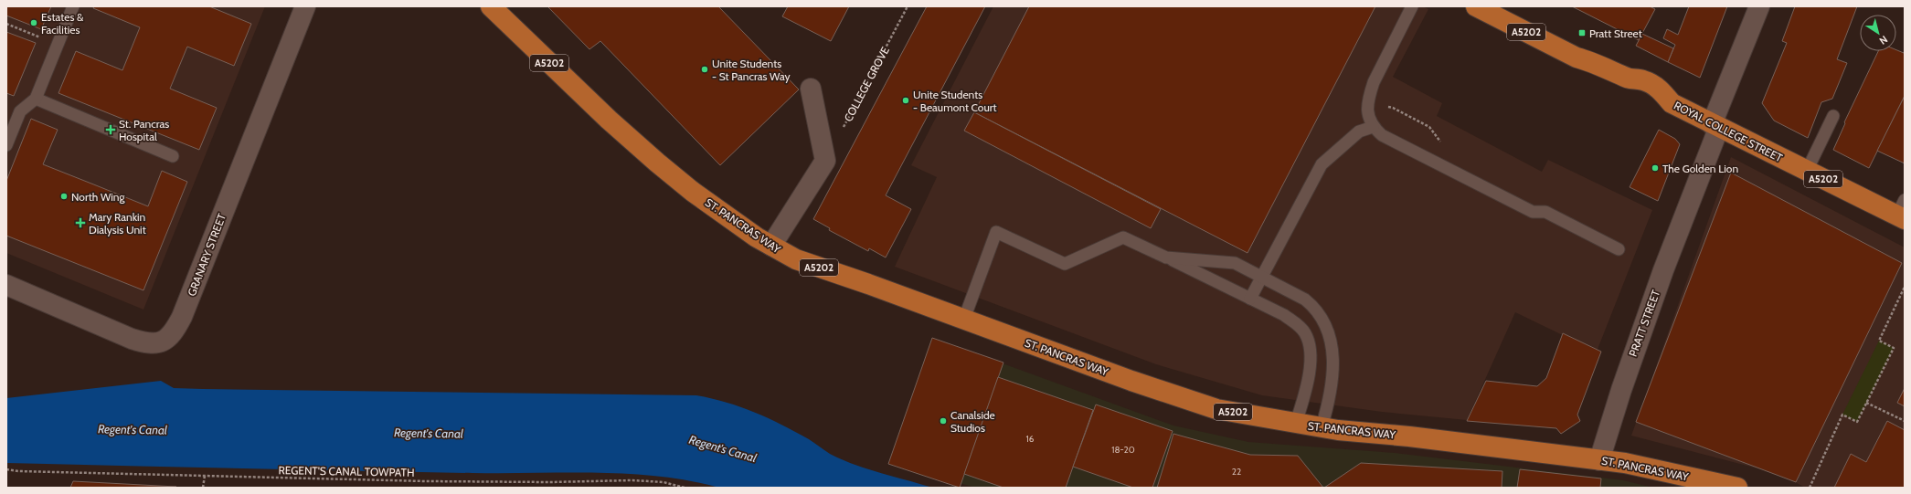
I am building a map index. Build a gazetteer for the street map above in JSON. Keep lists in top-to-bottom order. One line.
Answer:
{"streets":{"main road":["A5202","ROYAL COLLEGE STREET","ST. PANCRAS WAY"],"street":["GRANARY STREET","PRATT STREET"],"path":["COLLEGE GROVE","REGENT'S CANAL TOWPATH"]},"crossings":[["ROYAL COLLEGE STREET","PRATT STREET"],["ST. PANCRAS WAY","PRATT STREET"]],"water":["Regent's Canal"],"places":{"other":["Estates & Facilities","Unite Students - St Pancras Way","Unite Students - Beaumont Court","The Golden Lion","North Wing","Canalside Studios"],"transit":["Pratt Street"],"health":["St. Pancras Hospital","Mary Rankin Dialysis Unit"]},"house_numbers":["16","18-20","22"],"north":"bottom right"}
